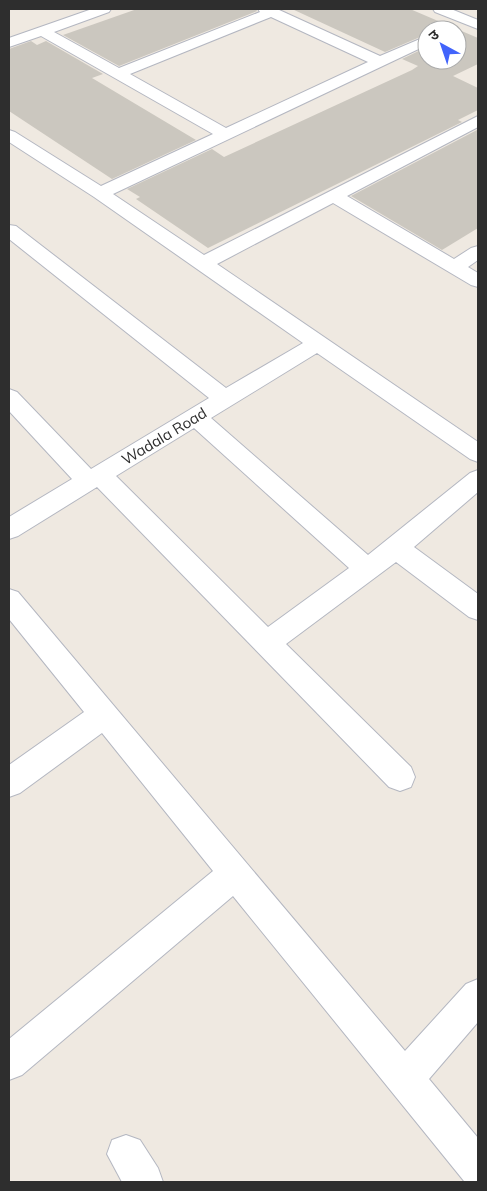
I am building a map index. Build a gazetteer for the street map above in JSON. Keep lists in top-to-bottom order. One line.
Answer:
{"streets":{"street":["Wadala Road"]},"north":"top left"}
